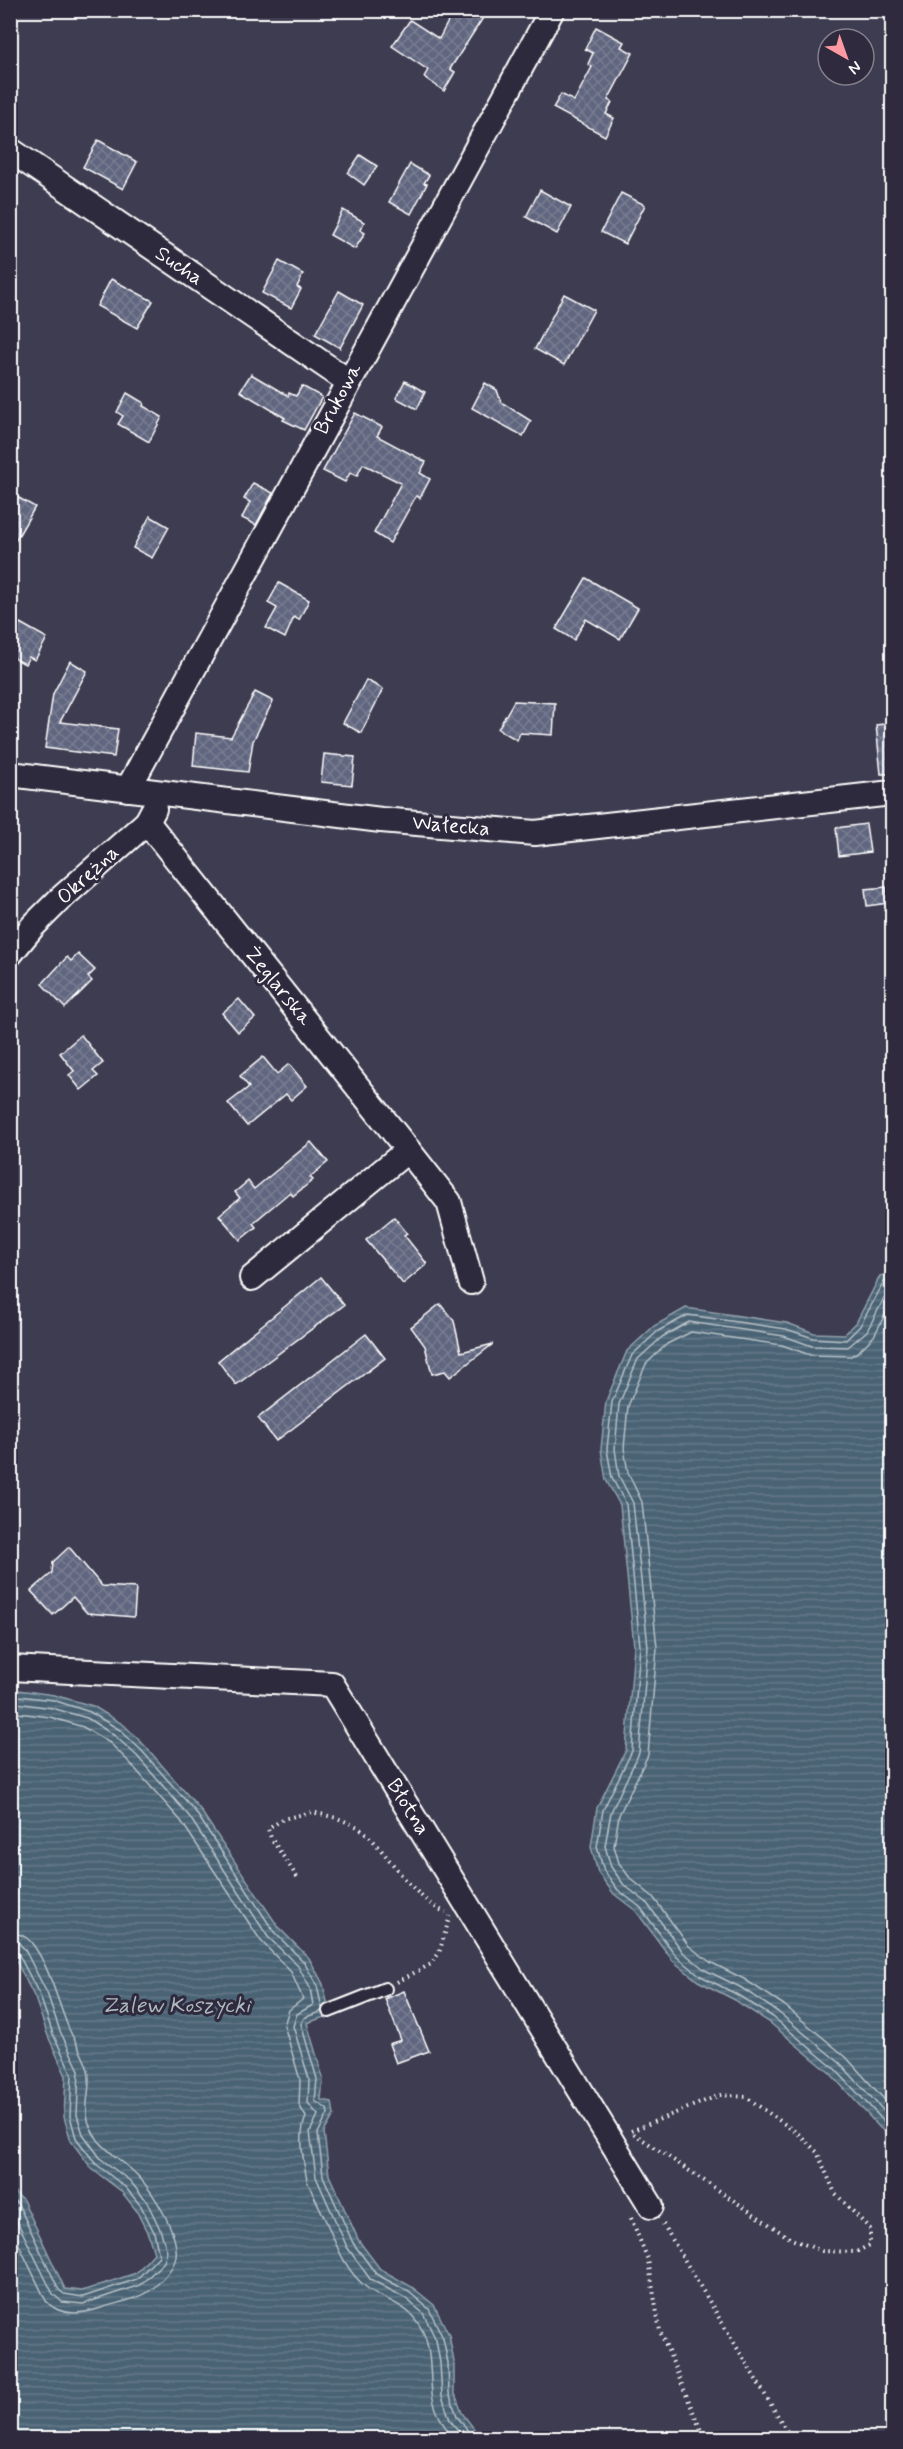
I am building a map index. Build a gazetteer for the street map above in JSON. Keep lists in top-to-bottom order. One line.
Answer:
{"streets":{"street":["Sucha","Brukowa","Wałecka","Okrężna","Żeglarska","Błotna"]},"crossings":[["Sucha","Brukowa"],["Brukowa","Wałecka"],["Wałecka","Okrężna"],["Okrężna","Żeglarska"]],"water":["Zalew Koszycki"],"north":"bottom right"}
